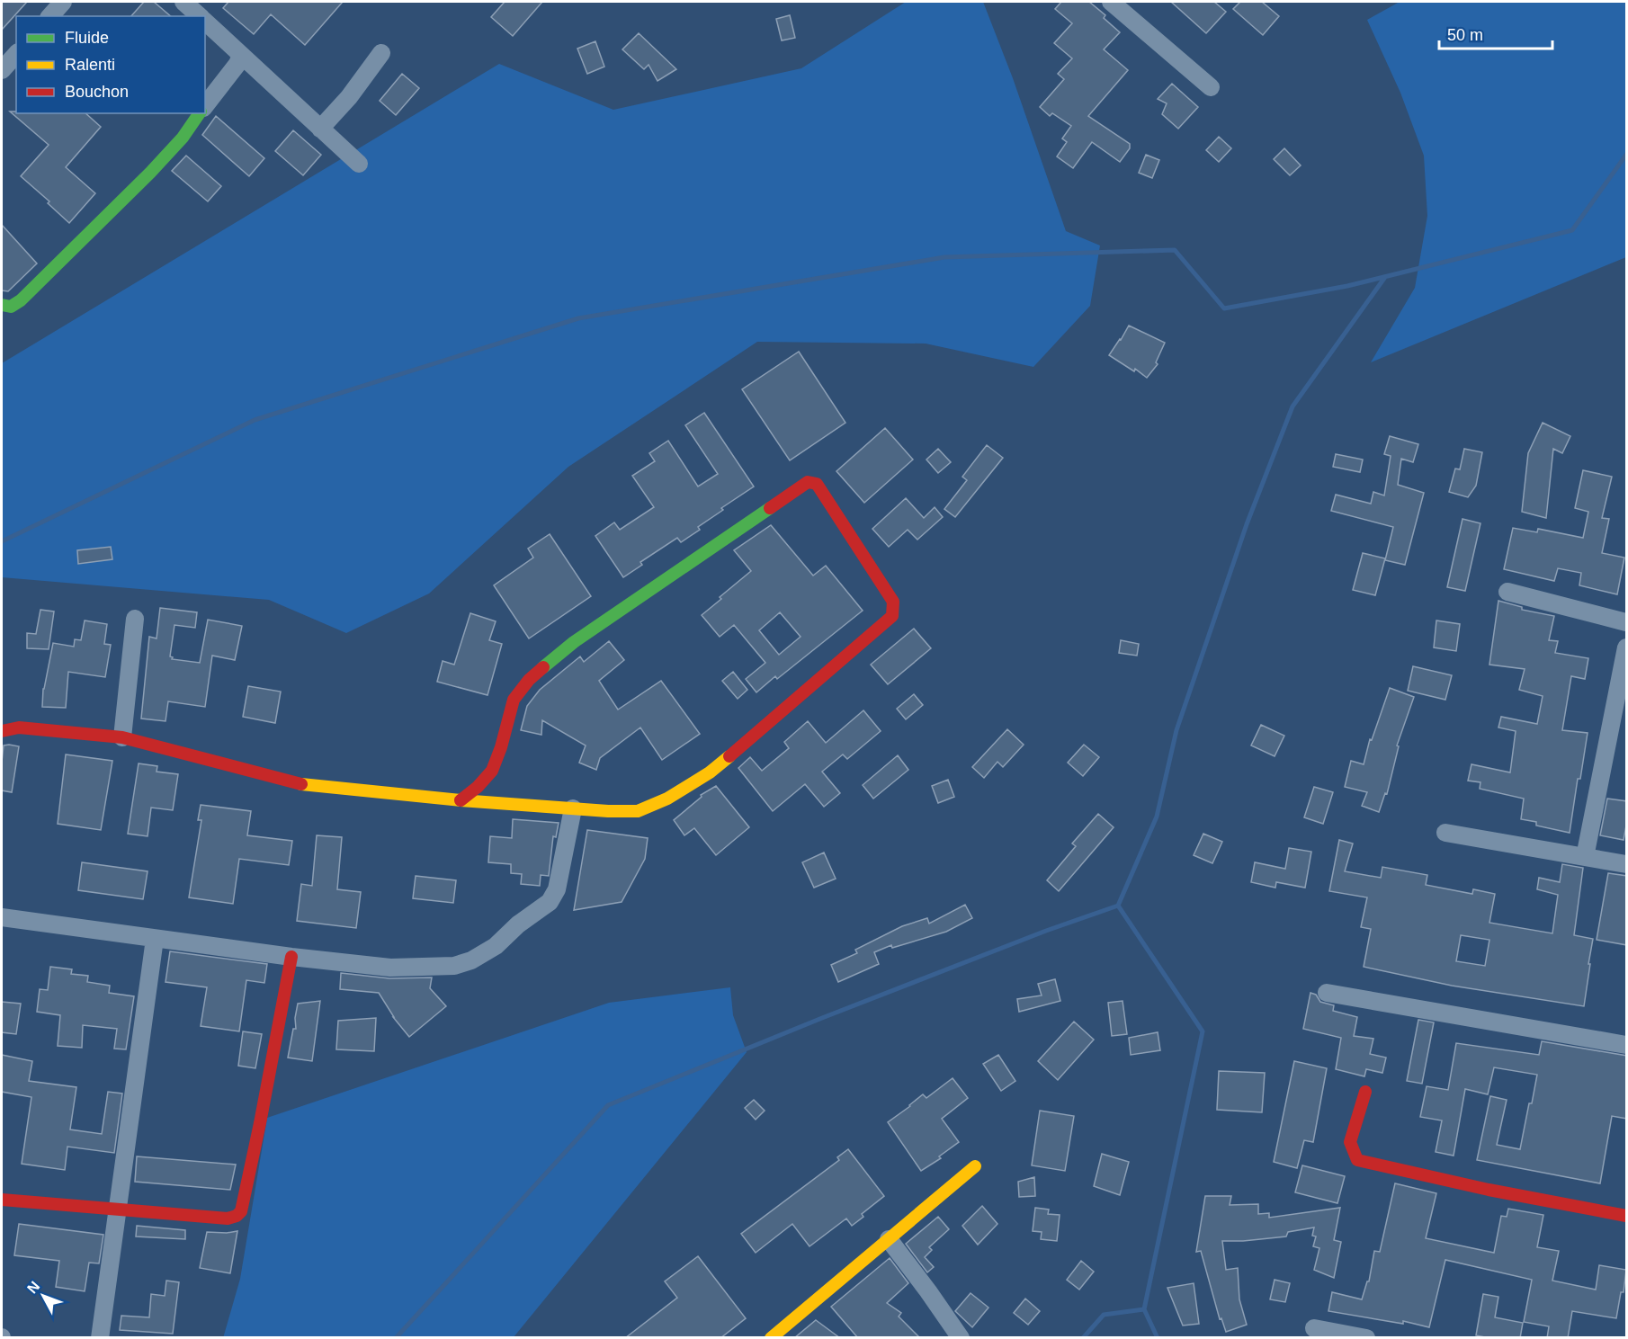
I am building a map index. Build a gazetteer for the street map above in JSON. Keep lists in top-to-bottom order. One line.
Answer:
{"legend":["Fluide","Ralenti","Bouchon"],"scale_bar":"50 m","north":"top left"}
